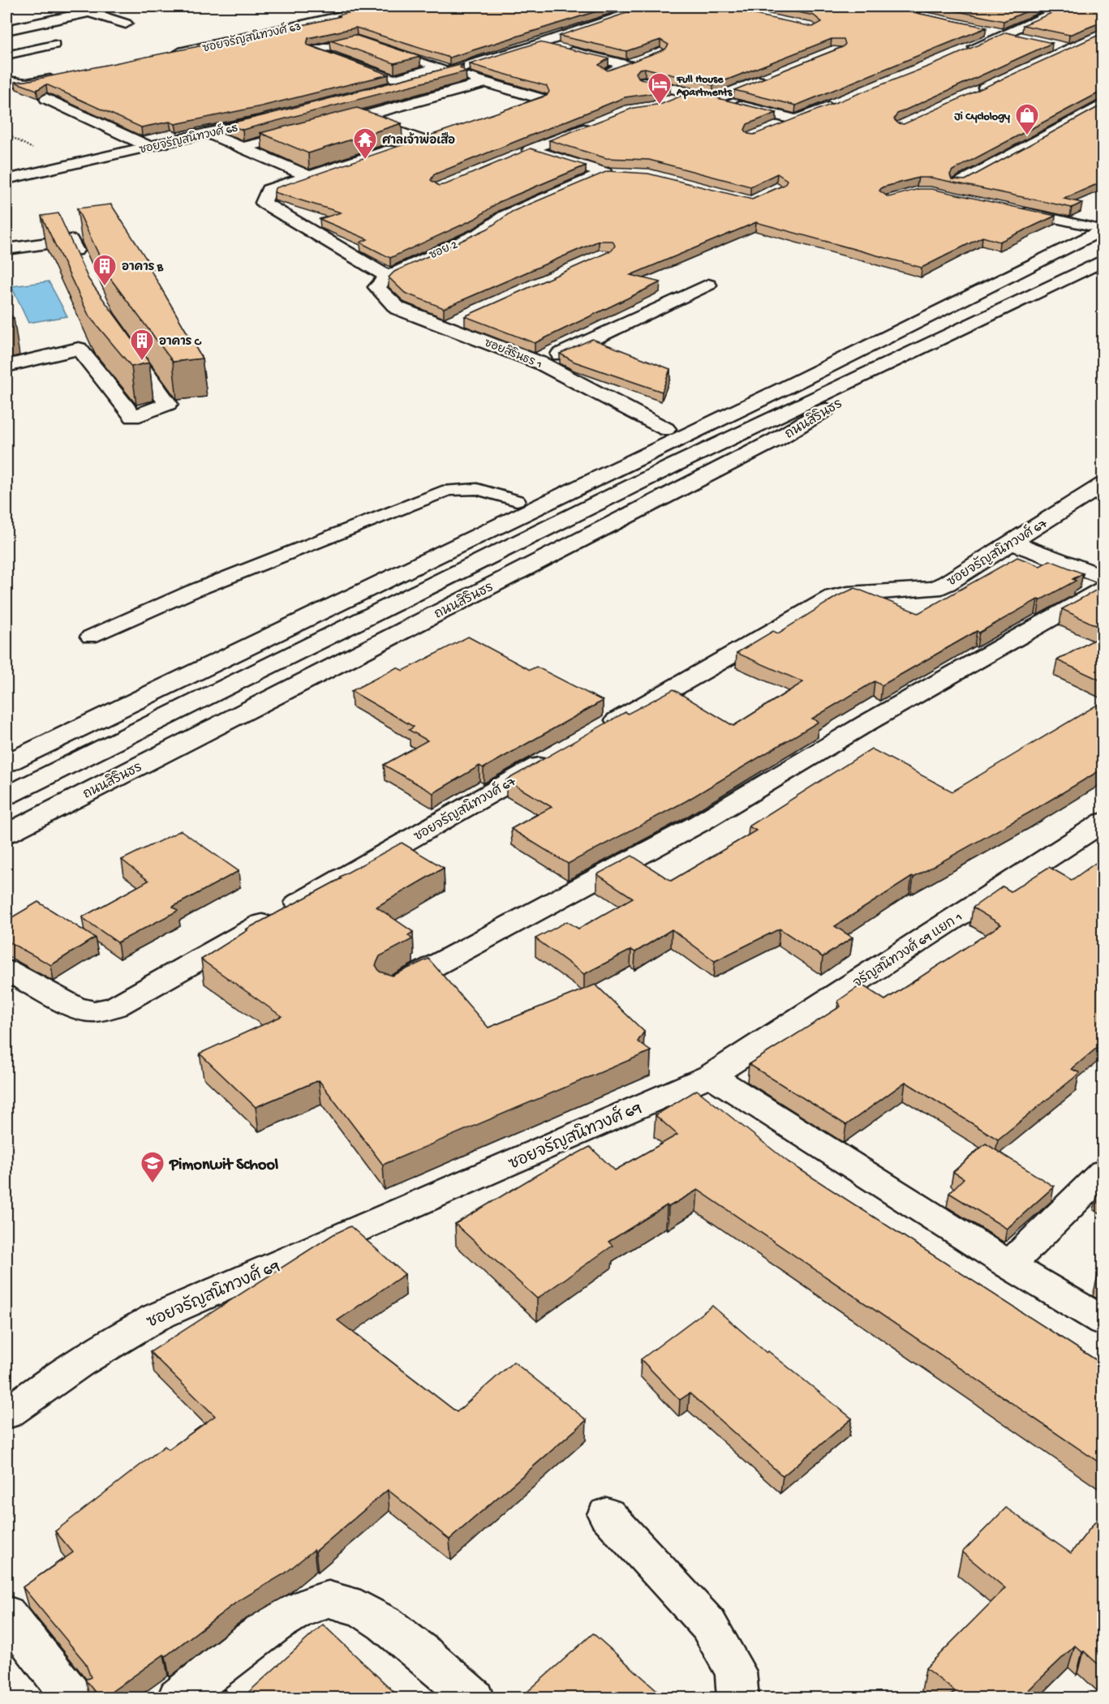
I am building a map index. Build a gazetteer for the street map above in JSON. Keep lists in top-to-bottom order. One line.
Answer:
{"streets":{"street":["ซอยจรัญสนิทวงศ์ 63","ซอยจรัญสนิทวงศ์ 65","ซอย 2","ซอยสิรินธร 1","ถนนสิรินธร","ซอยจรัญสนิทวงศ์ 67","จรัญสนิทวงศ์ 69 แยก 1","ซอยจรัญสนิทวงศ์ 69"]},"crossings":[["ซอย 2","ซอยสิรินธร 1"],["จรัญสนิทวงศ์ 69 แยก 1","ซอยจรัญสนิทวงศ์ 69"]],"places":{"hotel":["Full House Apartments"],"shop":["Ji Cyclology"],"temple":["ศาลเจ้าพ่อเสือ"],"building":["อาคาร B","อาคาร C"],"school or university":["Pimonwit School"]}}
